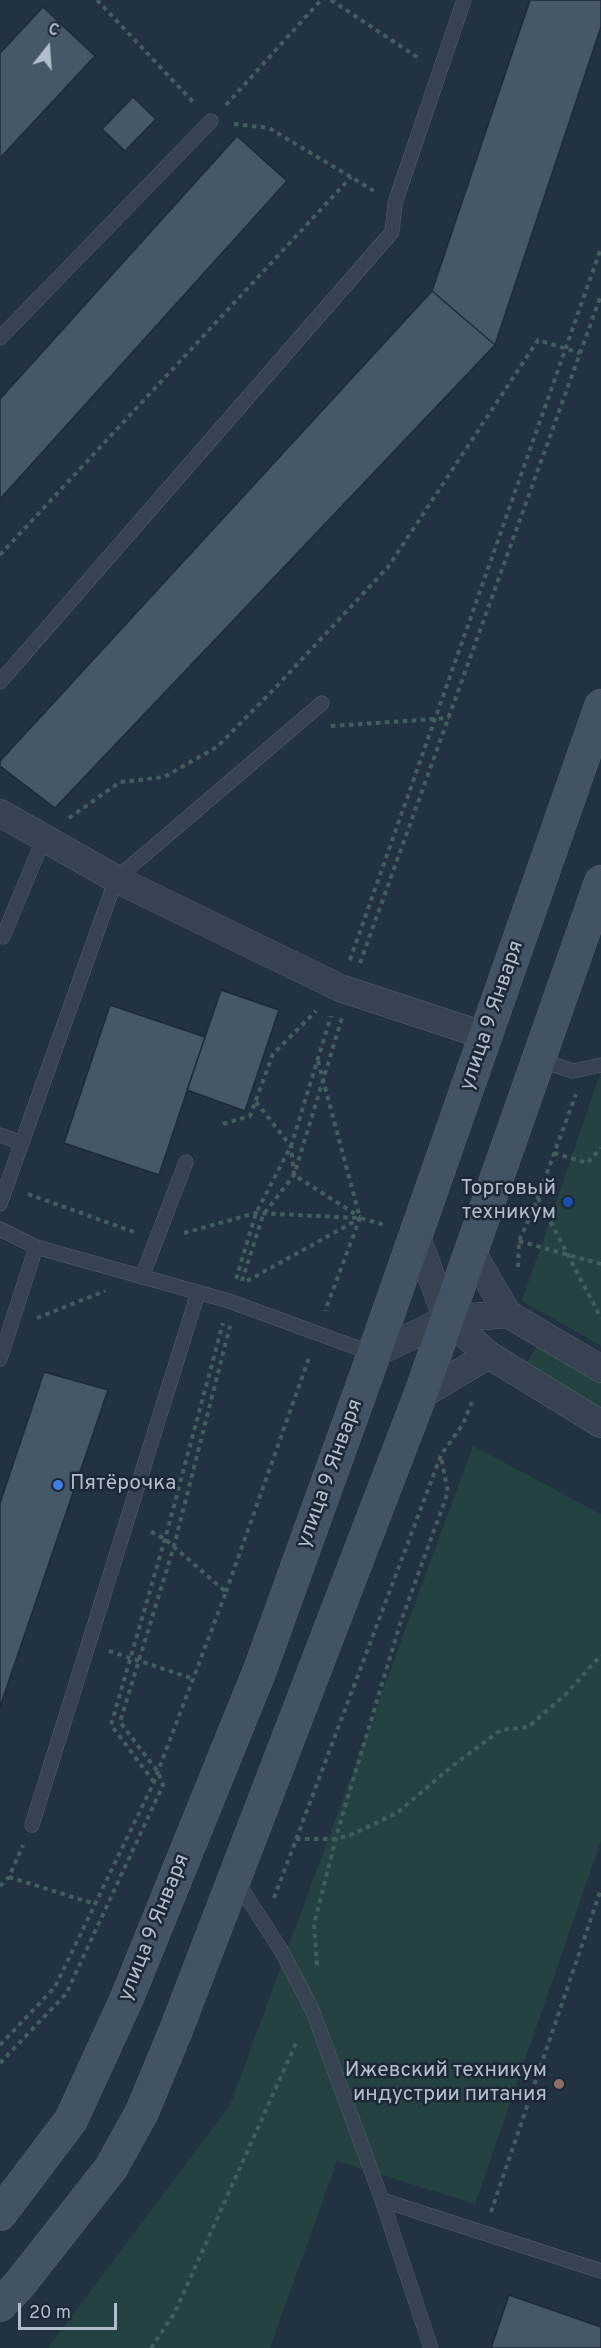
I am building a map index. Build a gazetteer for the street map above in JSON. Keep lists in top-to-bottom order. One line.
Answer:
{"streets":{"main road":["улица 9 Января"]},"places":["Торговый техникум","Пятёрочка","Ижевский техникум индустрии питания"],"scale_bar":"20 m","north":"top"}
